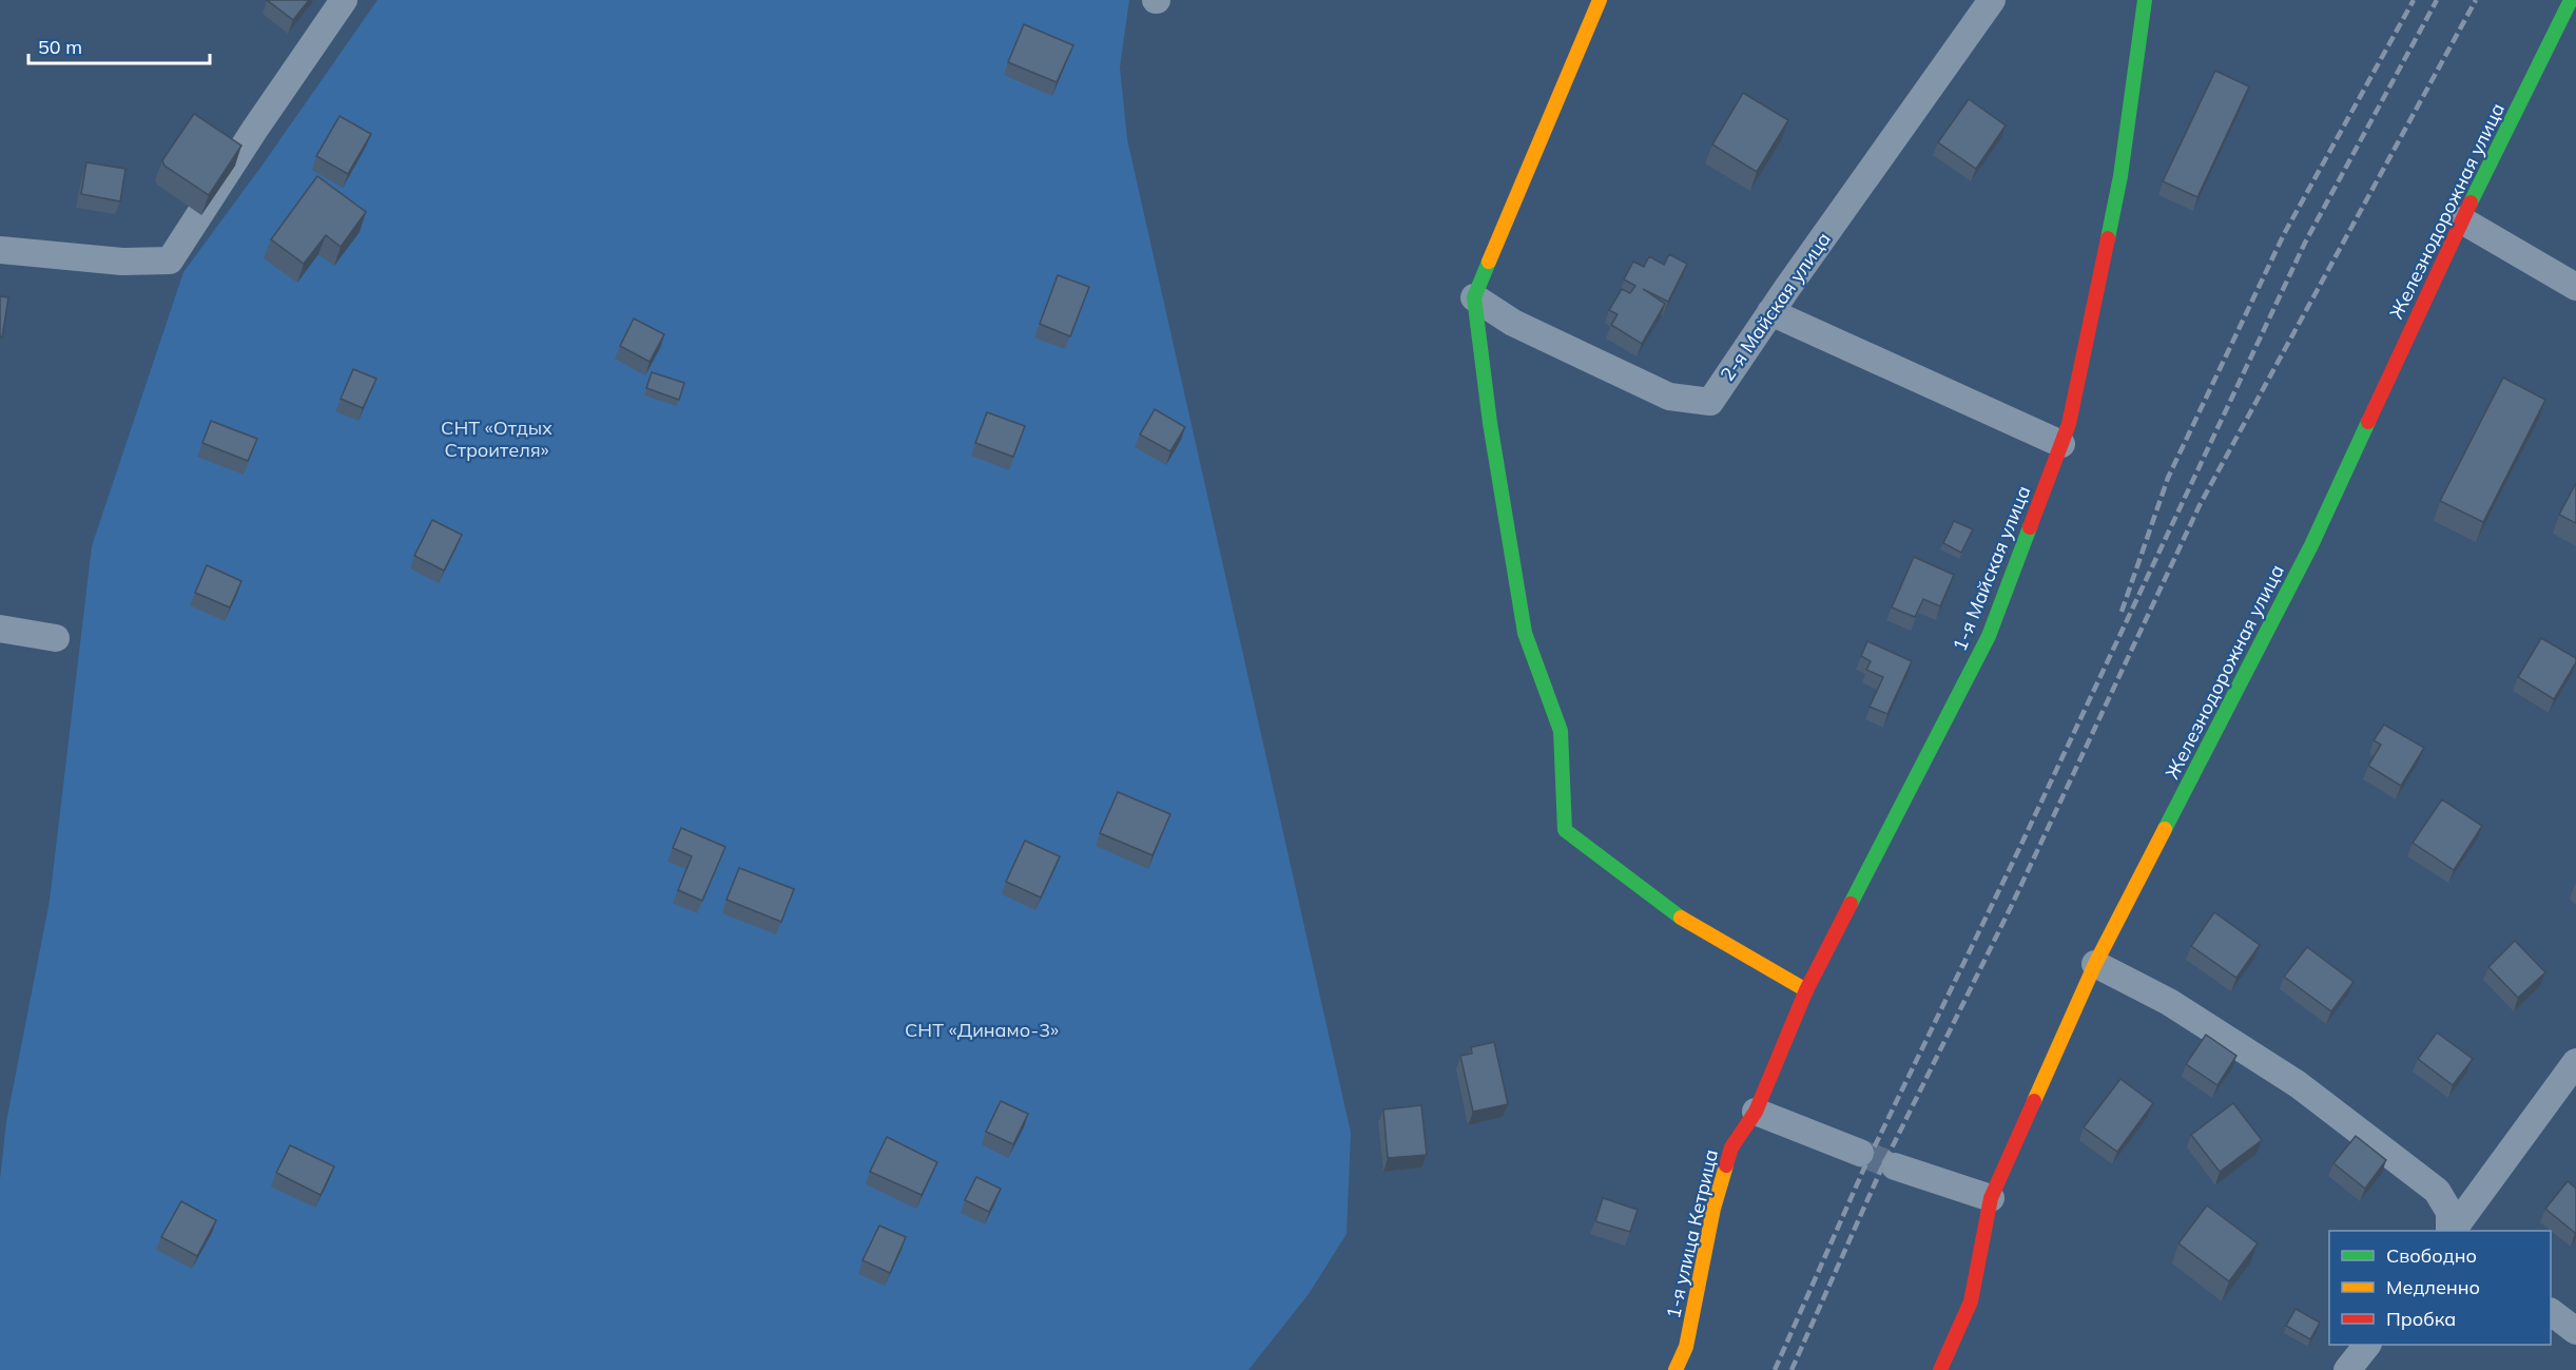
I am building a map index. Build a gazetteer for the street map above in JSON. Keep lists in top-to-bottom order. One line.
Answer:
{"streets":{"street":["Железнодорожная улица","2-я Майская улица","1-я Майская улица","1-я улица Кетрица"]},"crossings":[["1-я Майская улица","1-я улица Кетрица"]],"parks":["СНТ «Отдых Строителя»","СНТ «Динамо-3»"],"legend":["Свободно","Медленно","Пробка"],"scale_bar":"50 m"}
